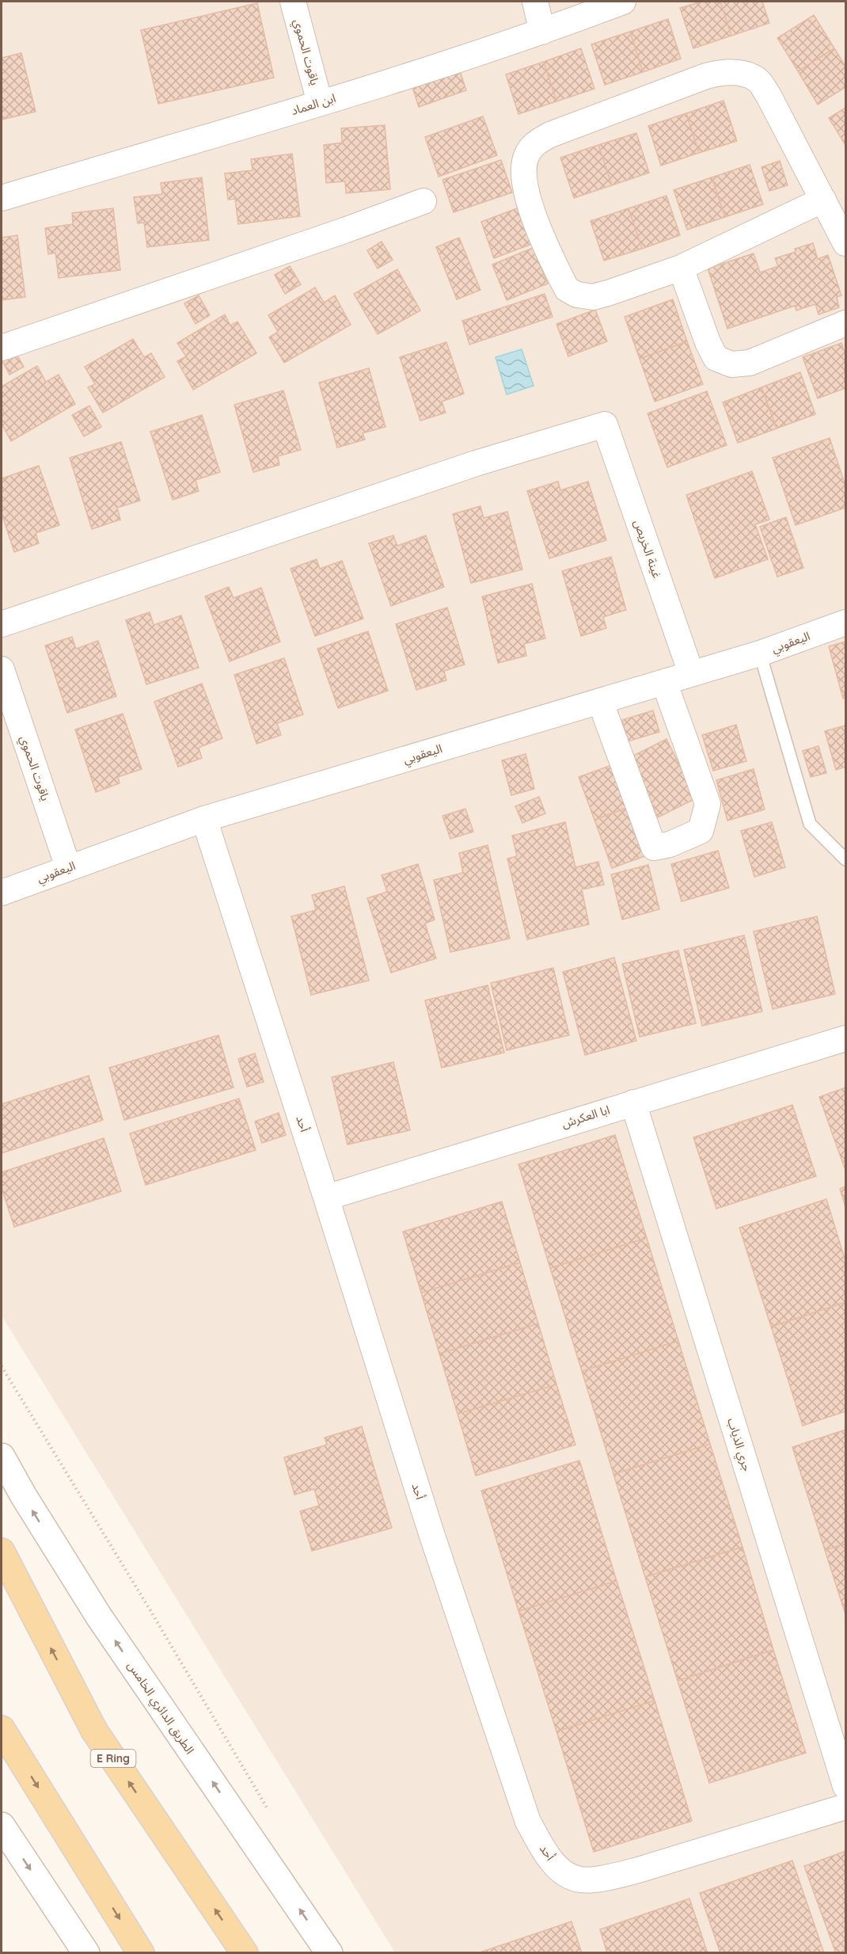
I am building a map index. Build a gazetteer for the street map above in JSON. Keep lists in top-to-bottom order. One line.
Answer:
{"streets":{"main road":["E Ring"],"street":["ياقوت الحموي","ابن العماد","غينة الخريص","اليعقوبي","ابا العكرش","أحد","جري الذياب","الطريق الدائري الخامس"]},"crossings":[["ياقوت الحموي","ابن العماد"],["ياقوت الحموي","اليعقوبي"],["غينة الخريص","اليعقوبي"],["اليعقوبي","أحد"],["ابا العكرش","أحد"],["ابا العكرش","جري الذياب"]],"one_way":["الطريق الدائري الخامس"]}
